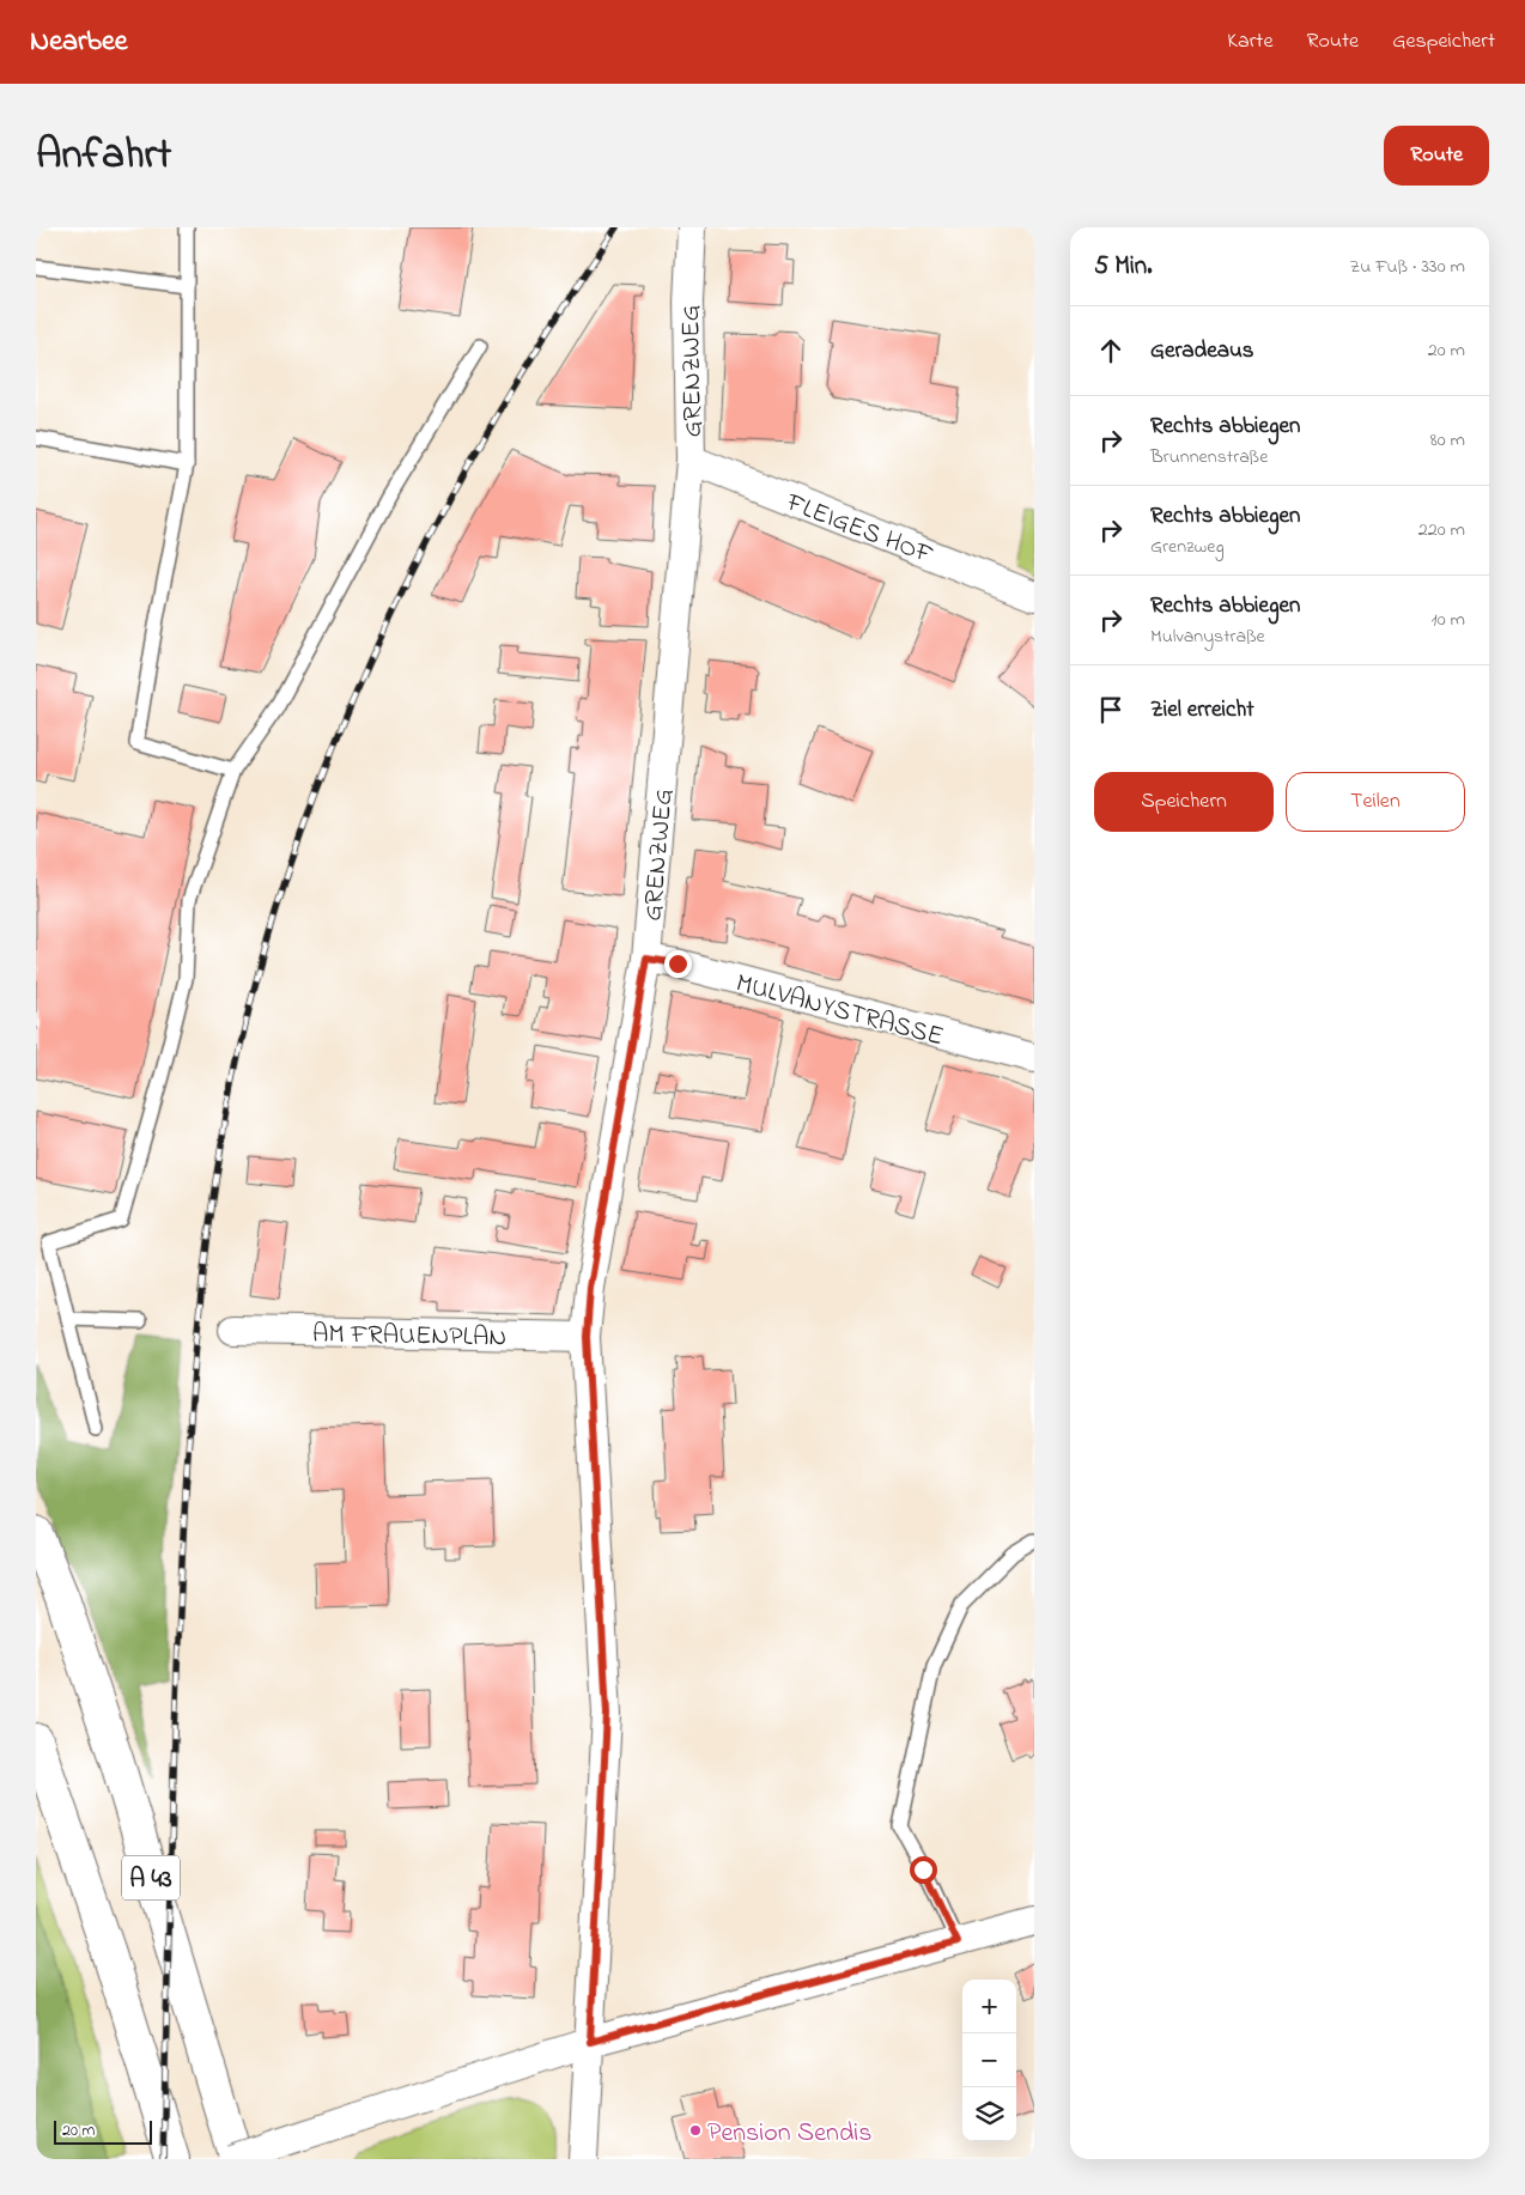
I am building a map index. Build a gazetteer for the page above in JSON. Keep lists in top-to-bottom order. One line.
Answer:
{"streets":{"highway":["A 43"],"street":["GRENZWEG","FLEIGES HOF","MULVANYSTRASSE","AM FRAUENPLAN"]},"crossings":[["GRENZWEG","FLEIGES HOF"],["GRENZWEG","MULVANYSTRASSE"],["GRENZWEG","AM FRAUENPLAN"]],"places":["Pension Sendis"],"scale_bar":"20 m","page":{"header":"Nearbee","nav":["Karte","Route","Gespeichert"],"title":"Anfahrt","buttons":["Route",["Speichern","Teilen"]],"heading":["5 Min.","Zu Fuß · 330 m"],"list":[["Geradeaus","20 m"],["Rechts abbiegen","Brunnenstraße","80 m"],["Rechts abbiegen","Grenzweg","220 m"],["Rechts abbiegen","Mulvanystraße","10 m"],"Ziel erreicht"],"map_buttons":["+","−"],"scale":"20 m"}}
